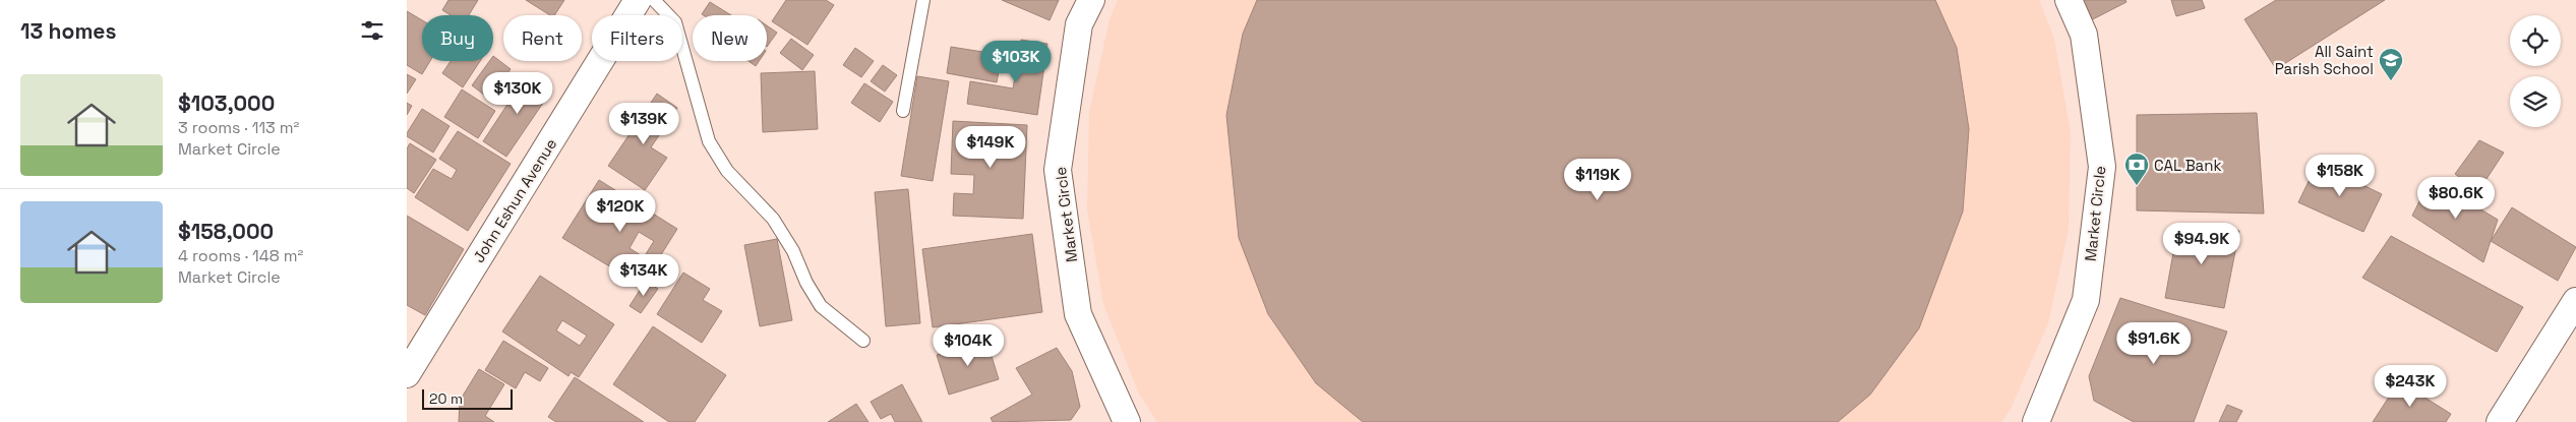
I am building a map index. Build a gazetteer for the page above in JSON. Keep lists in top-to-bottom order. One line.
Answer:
{"streets":{"street":["John Eshun Avenue","Market Circle"]},"places":{"school or university":["All Saint Parish School"],"bank":["CAL Bank"]},"scale_bar":"20 m","page":{"heading":"13 homes","chip":["Buy","Rent","Filters","New"],"price":["$103K","$130K","$139K","$149K","$158K","$119K","$80.6K","$120K","$94.9K","$134K","$91.6K","$104K","$243K"],"list":[{"name":"$103,000","note":"3 rooms · 113 m² · Market Circle"},{"name":"$158,000","note":"4 rooms · 148 m² · Market Circle"}],"scale":"20 m"}}
